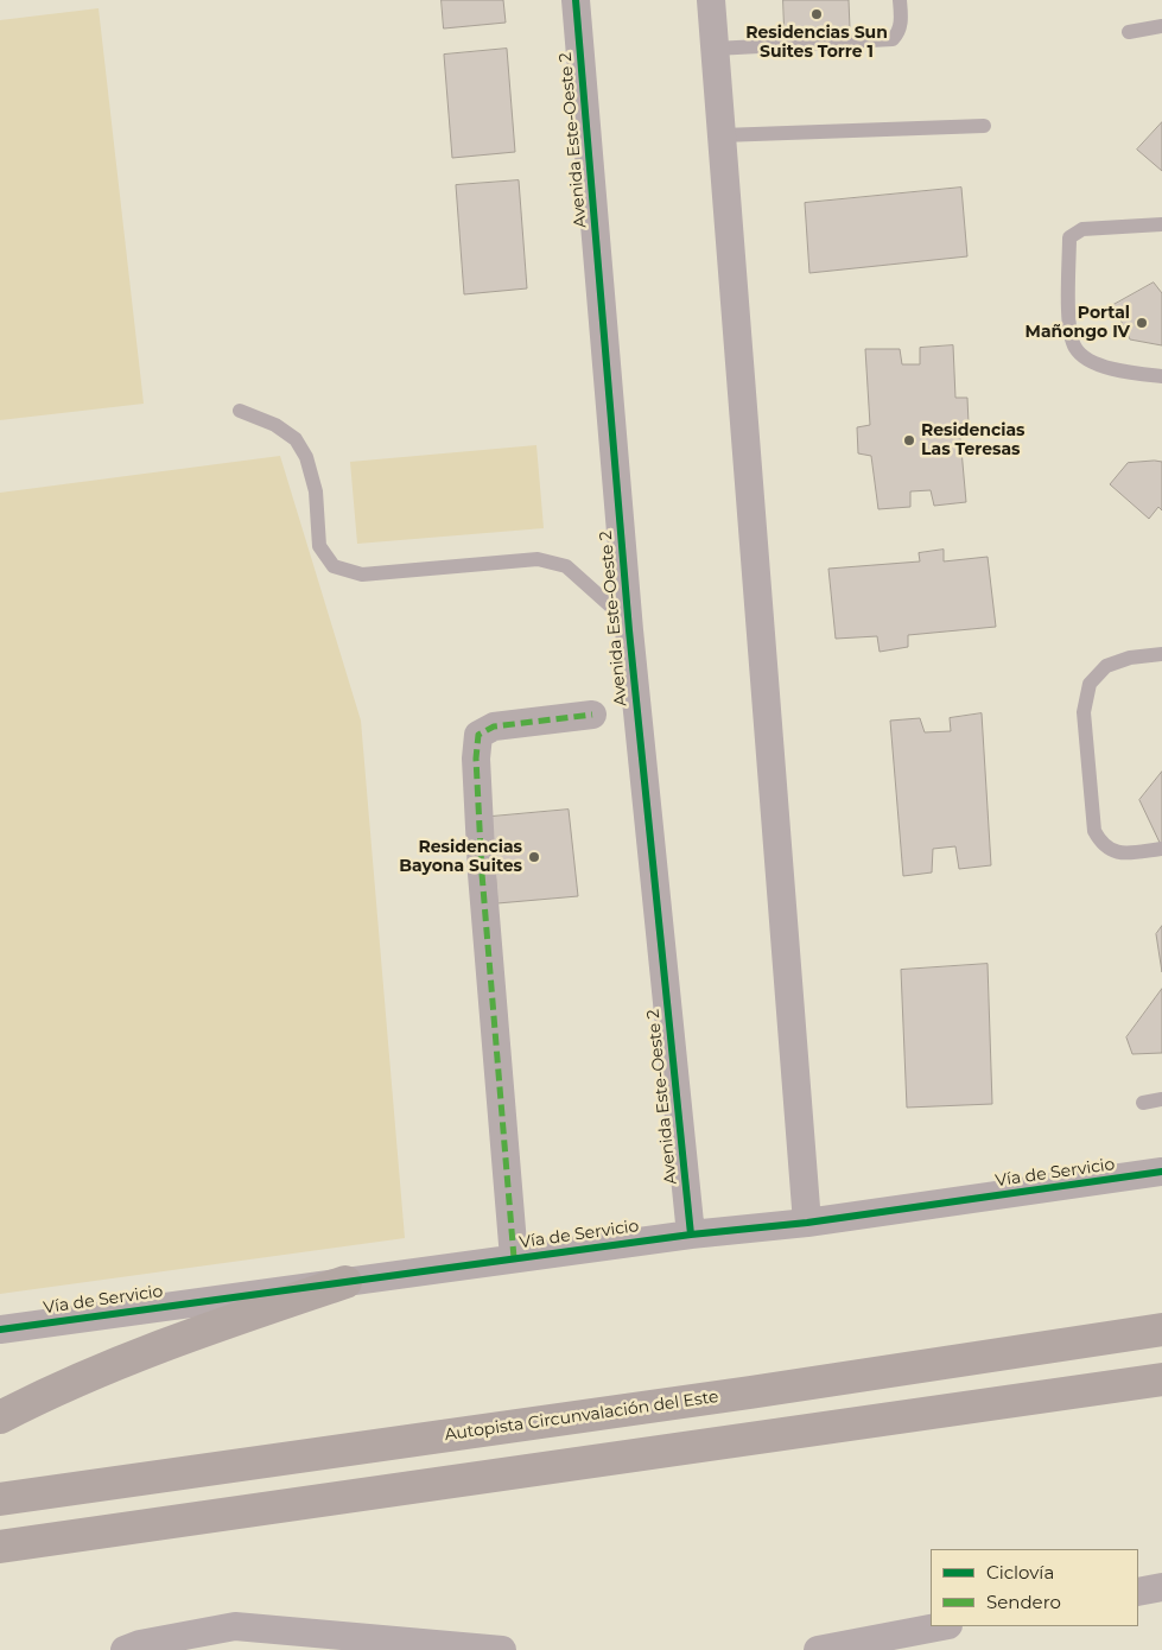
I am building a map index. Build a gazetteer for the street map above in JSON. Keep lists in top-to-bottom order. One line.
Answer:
{"streets":{"highway":["Autopista Circunvalación del Este"],"street":["Avenida Este-Oeste 2","Vía de Servicio"]},"crossings":[["Avenida Este-Oeste 2","Vía de Servicio"]],"places":["Residencias Sun Suites Torre 1","Portal Mañongo IV","Residencias Las Teresas","Residencias Bayona Suites"],"legend":["Ciclovía","Sendero"]}
